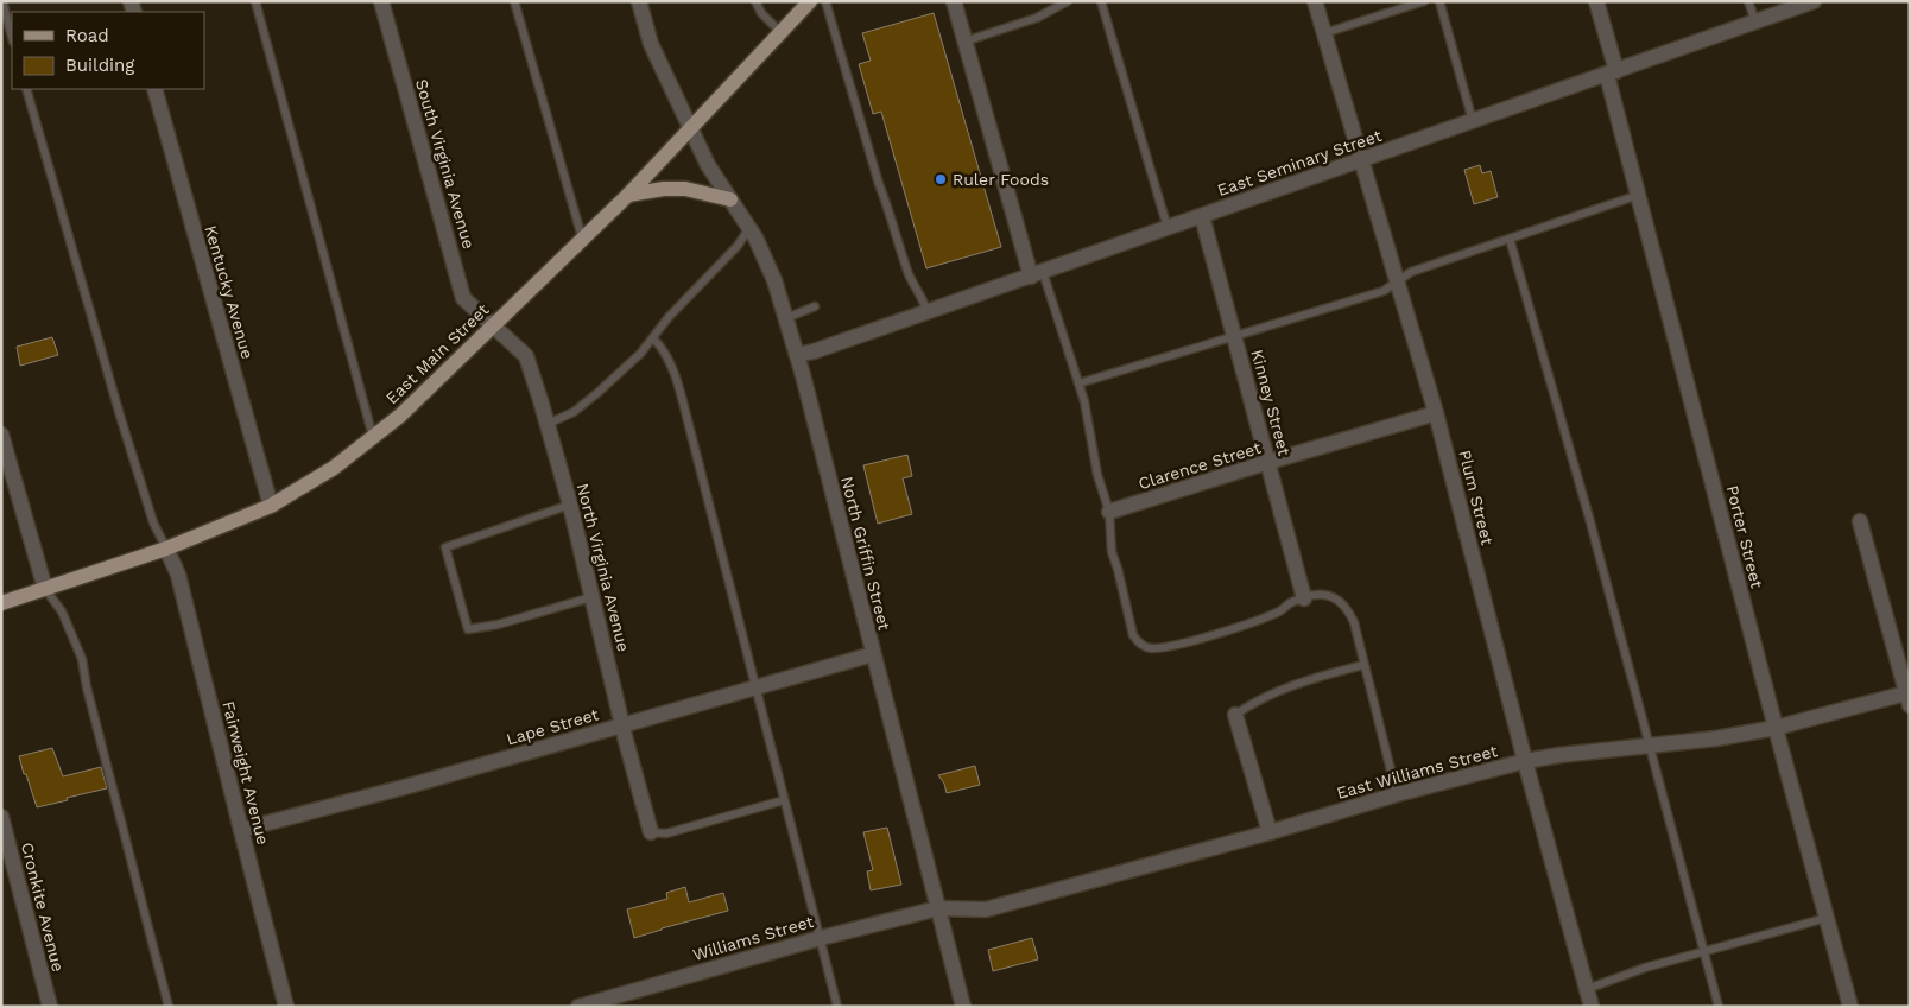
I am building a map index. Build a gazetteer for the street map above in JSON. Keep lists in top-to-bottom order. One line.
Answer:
{"streets":{"main road":["East Main Street"],"street":["East Seminary Street","South Virginia Avenue","Kentucky Avenue","Kinney Street","Clarence Street","Plum Street","Porter Street","North Griffin Street","North Virginia Avenue","Lape Street","East Williams Street","Fairweight Avenue","Cronkite Avenue","Williams Street"]},"crossings":[["East Seminary Street","Kinney Street"],["East Seminary Street","Plum Street"],["East Seminary Street","Porter Street"],["East Seminary Street","North Griffin Street"],["South Virginia Avenue","East Main Street"],["South Virginia Avenue","North Virginia Avenue"],["Kentucky Avenue","East Main Street"],["East Main Street","North Griffin Street"],["East Main Street","North Virginia Avenue"],["East Main Street","Fairweight Avenue"],["Kinney Street","Clarence Street"],["Clarence Street","Plum Street"],["Plum Street","East Williams Street"],["Porter Street","East Williams Street"],["North Griffin Street","Lape Street"],["North Griffin Street","East Williams Street"],["North Griffin Street","Williams Street"],["North Virginia Avenue","Lape Street"],["Lape Street","Fairweight Avenue"],["East Williams Street","Williams Street"]],"places":["Ruler Foods"],"legend":["Road","Building"]}
